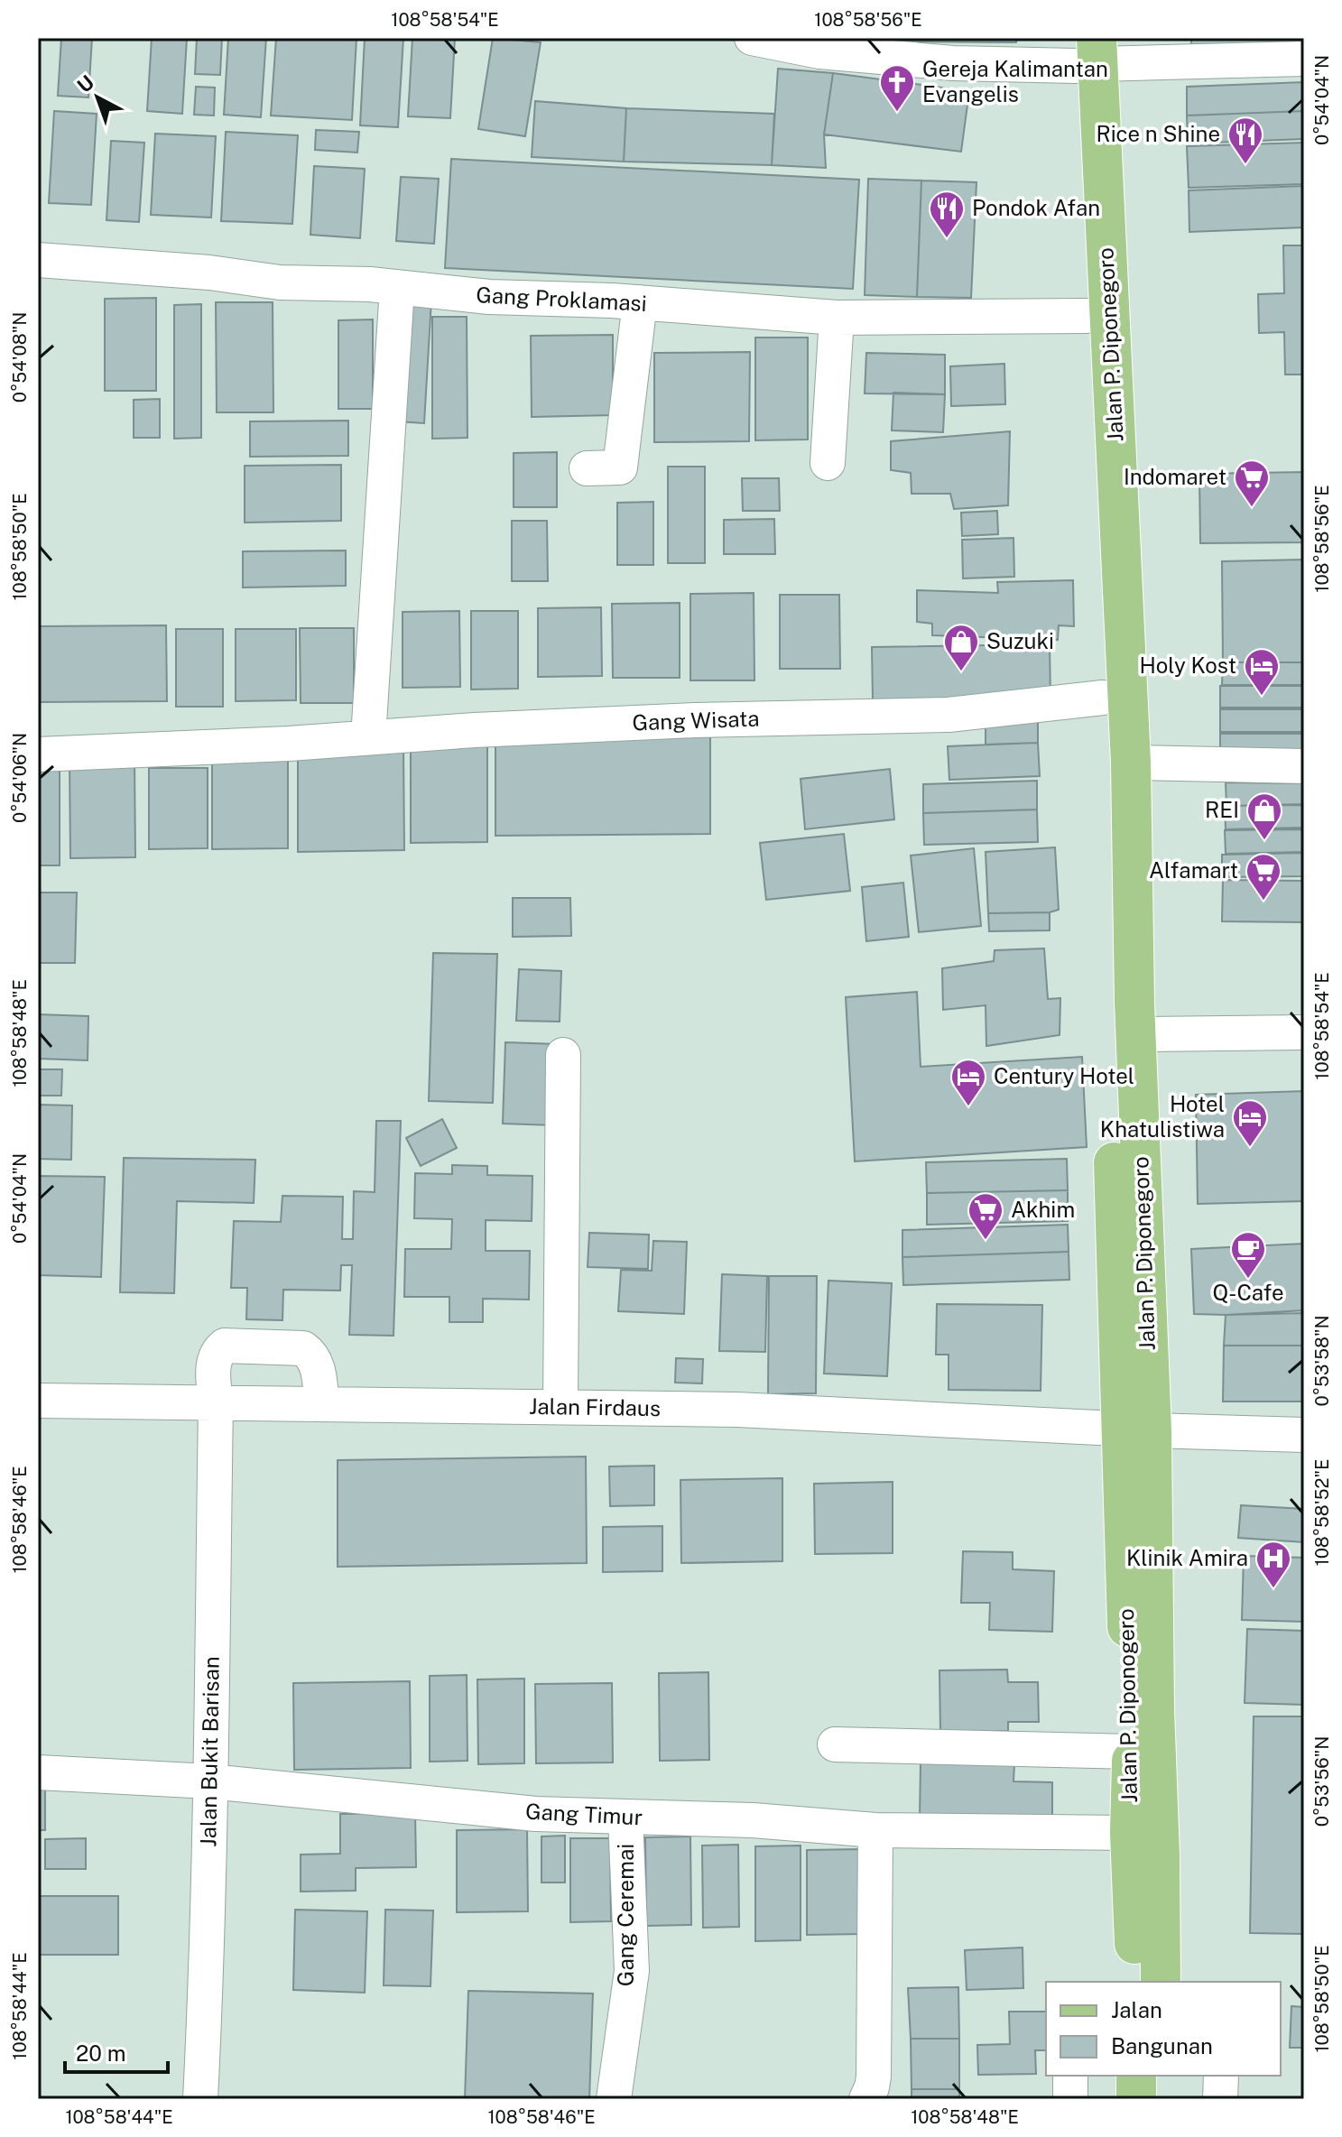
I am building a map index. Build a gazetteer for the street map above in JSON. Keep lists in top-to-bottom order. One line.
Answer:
{"streets":{"main road":["Jalan P. Diponegoro","Jalan P. Diponogero"],"street":["Gang Proklamasi","Gang Wisata","Jalan Firdaus","Jalan Bukit Barisan","Gang Timur","Gang Ceremai"]},"crossings":[["Gang Proklamasi","Jalan P. Diponegoro"],["Jalan P. Diponegoro","Gang Wisata"],["Jalan P. Diponegoro","Jalan Firdaus"],["Jalan P. Diponegoro","Jalan P. Diponogero"],["Jalan Firdaus","Jalan P. Diponogero"],["Jalan Firdaus","Jalan Bukit Barisan"],["Jalan P. Diponogero","Gang Timur"],["Jalan Bukit Barisan","Gang Timur"],["Gang Timur","Gang Ceremai"]],"places":{"church":["Gereja Kalimantan Evangelis"],"restaurant":["Rice n Shine","Pondok Afan"],"supermarket":["Indomaret","Alfamart","Akhim"],"shop":["Suzuki","REI"],"hotel":["Holy Kost","Century Hotel","Hotel Khatulistiwa"],"cafe":["Q-Cafe"],"hospital":["Klinik Amira"]},"legend":["Jalan","Bangunan"],"scale_bar":"20 m","north":"top left","coordinates":["108°58'54\"E","108°58'56\"E","0°54'04\"N","0°54'08\"N","108°58'50\"E","0°54'06\"N","108°58'48\"E","0°53'58\"N","108°58'52\"E","108°58'46\"E","0°53'56\"N","108°58'44\"E"]}
